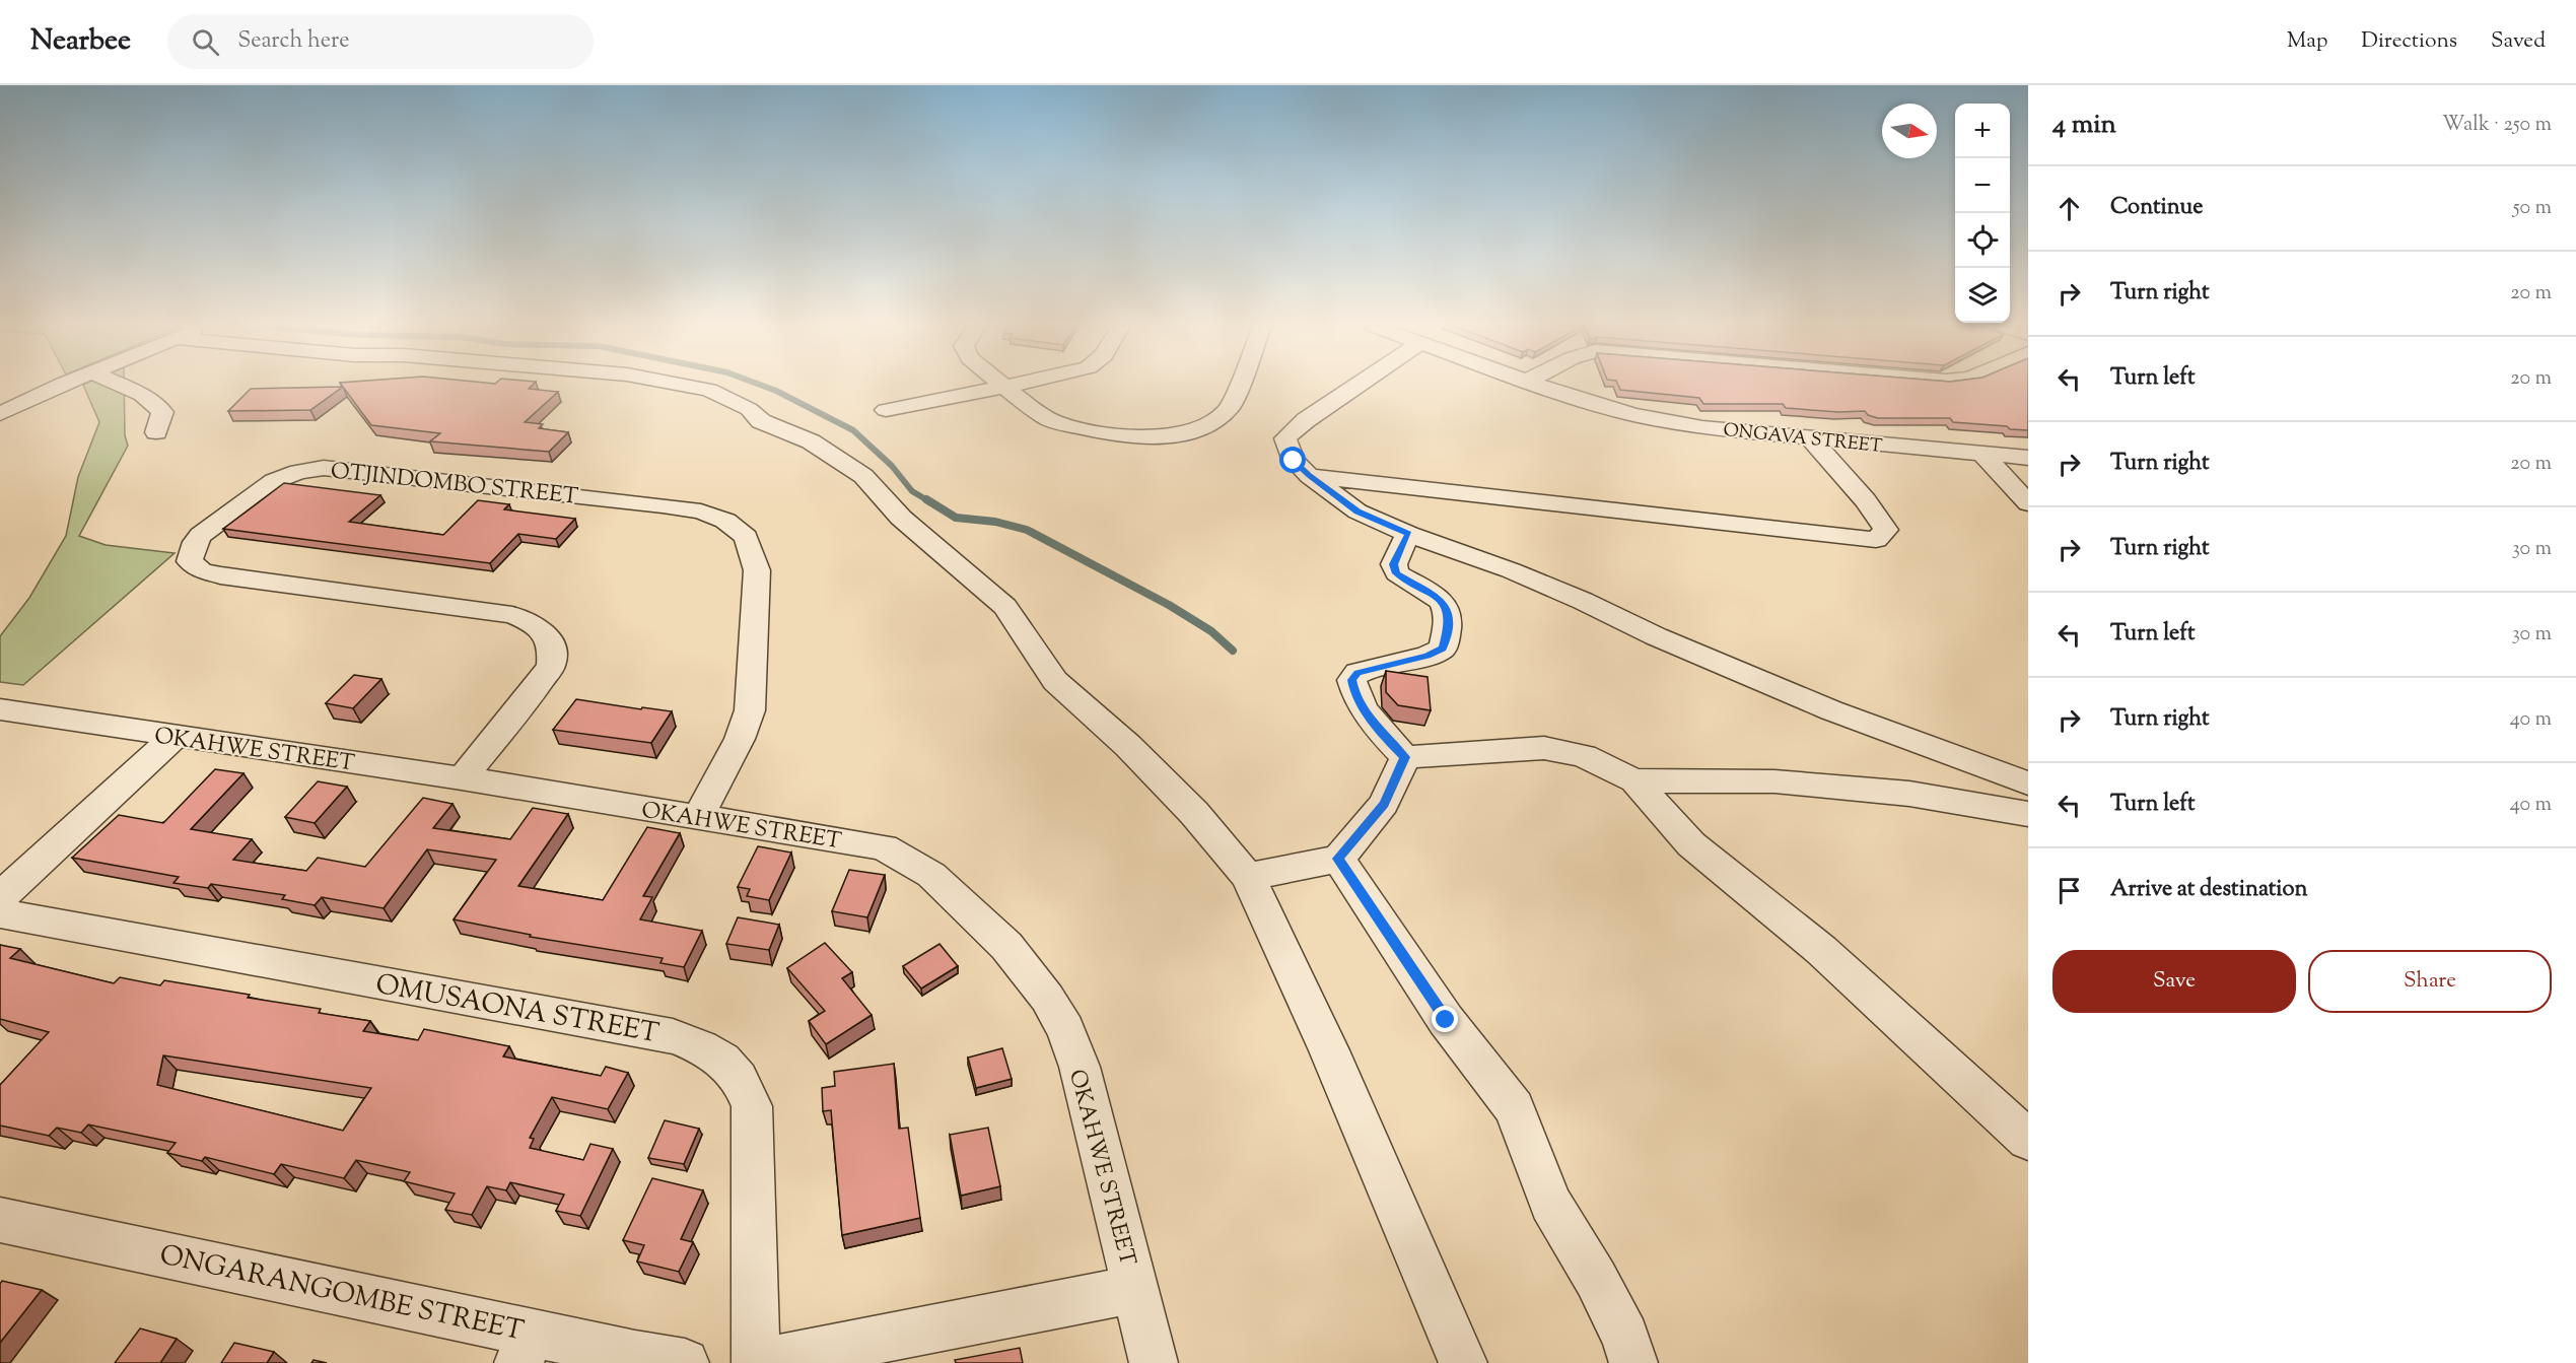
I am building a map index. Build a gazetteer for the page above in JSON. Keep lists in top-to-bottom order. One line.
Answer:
{"streets":{"street":["ONGAVA STREET","OTJINDOMBO STREET","OKAHWE STREET","OMUSAONA STREET","ONGARANGOMBE STREET"]},"crossings":[["OTJINDOMBO STREET","OKAHWE STREET"]],"north":"right","page":{"header":"Nearbee","search":"Search here","nav":["Map","Directions","Saved"],"heading":["4 min","Walk · 250 m"],"map_buttons":["+","−"],"list":[["Continue","50 m"],["Turn right","20 m"],["Turn left","20 m"],["Turn right","20 m"],["Turn right","30 m"],["Turn left","30 m"],["Turn right","40 m"],["Turn left","40 m"],"Arrive at destination"],"buttons":["Save","Share"]}}
